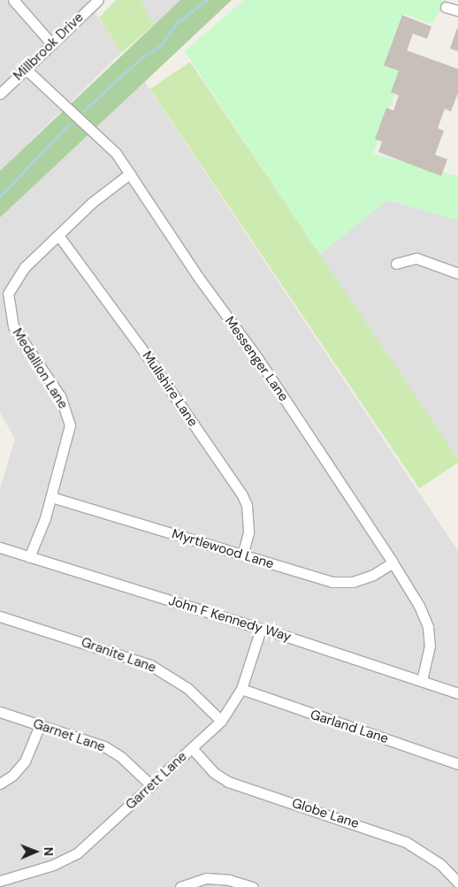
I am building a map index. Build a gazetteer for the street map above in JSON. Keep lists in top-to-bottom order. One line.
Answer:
{"streets":{"street":["Millbrook Drive","Messenger Lane","Medallion Lane","Mullshire Lane","Myrtlewood Lane","John F Kennedy Way","Granite Lane","Garland Lane","Garnet Lane","Garrett Lane","Globe Lane"]},"crossings":[["Millbrook Drive","Messenger Lane"],["Messenger Lane","Medallion Lane"],["Messenger Lane","Myrtlewood Lane"],["Messenger Lane","John F Kennedy Way"],["Medallion Lane","Mullshire Lane"],["Medallion Lane","Myrtlewood Lane"],["Medallion Lane","John F Kennedy Way"],["Mullshire Lane","Myrtlewood Lane"],["John F Kennedy Way","Garrett Lane"],["Granite Lane","Garrett Lane"],["Garland Lane","Garrett Lane"],["Garnet Lane","Garrett Lane"],["Garrett Lane","Globe Lane"]],"north":"right"}
